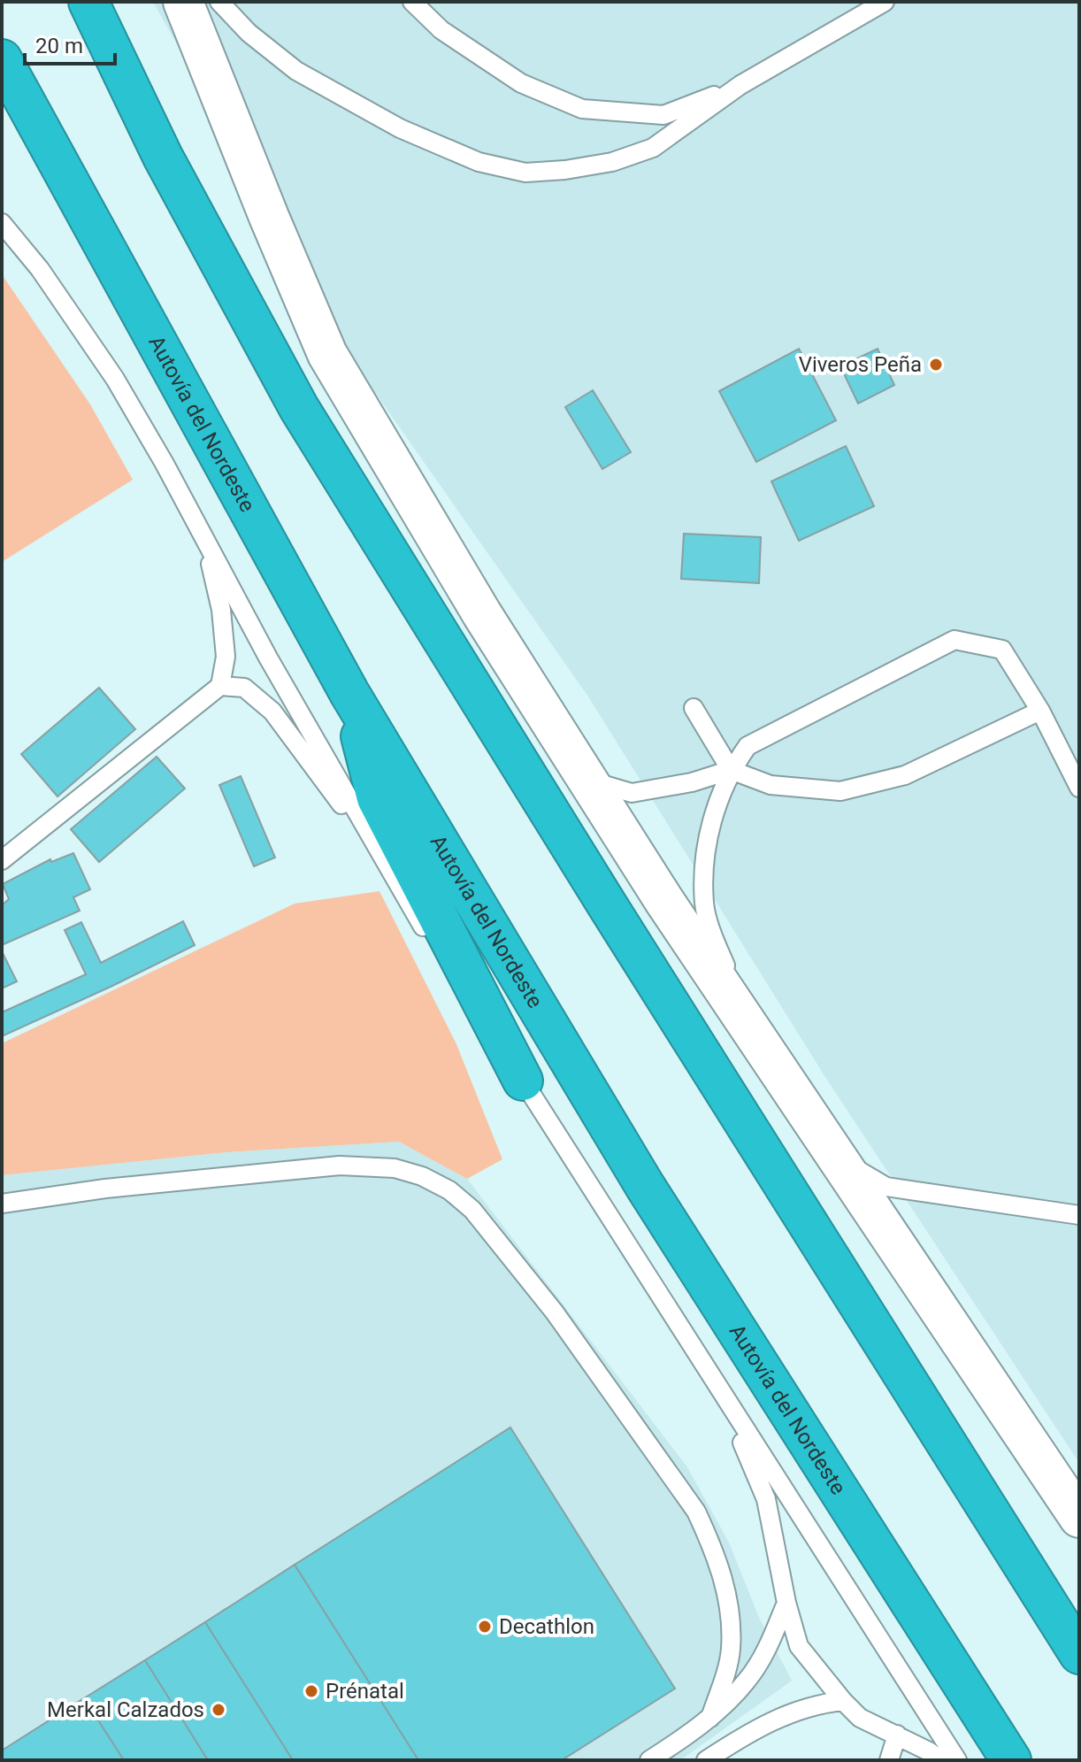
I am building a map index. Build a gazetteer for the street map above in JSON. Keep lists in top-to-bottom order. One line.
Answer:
{"streets":{"highway":["Autovía del Nordeste"]},"places":["Viveros Peña","Decathlon","Prénatal","Merkal Calzados"],"scale_bar":"20 m"}
